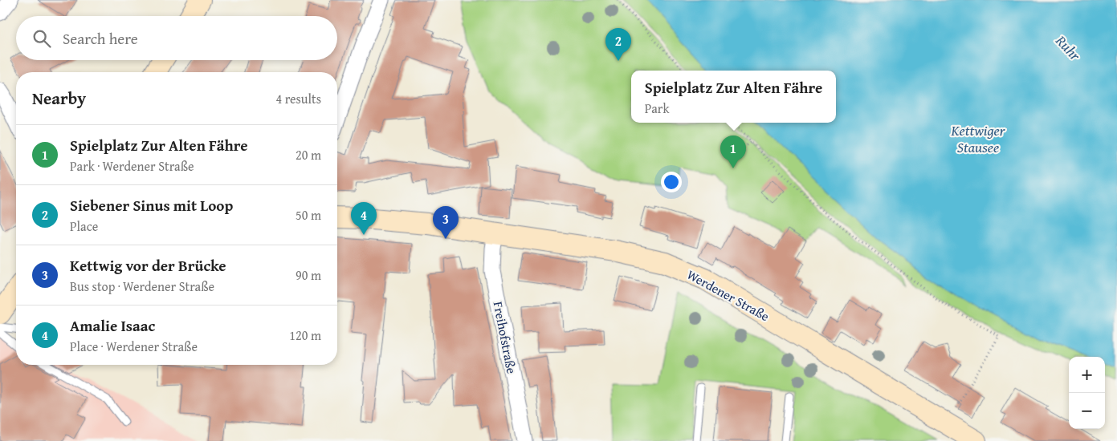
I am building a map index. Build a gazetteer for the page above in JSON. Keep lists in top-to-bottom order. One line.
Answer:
{"streets":{"main road":["Werdener Straße"],"street":["Freihofstraße"]},"crossings":[["Werdener Straße","Freihofstraße"]],"water":["Ruhr","Kettwiger Stausee"],"page":{"search":"Search here","pins":["2","1","4","3"],"popup":["Spielplatz Zur Alten Fähre","Park"],"heading":["Nearby","4 results"],"list":[{"mark":"1","name":"Spielplatz Zur Alten Fähre","note":"Park · Werdener Straße","value":"20 m"},{"mark":"2","name":"Siebener Sinus mit Loop","note":"Place","value":"50 m"},{"mark":"3","name":"Kettwig vor der Brücke","note":"Bus stop · Werdener Straße","value":"90 m"},{"mark":"4","name":"Amalie Isaac","note":"Place · Werdener Straße","value":"120 m"}],"map_buttons":["+","−"]}}
